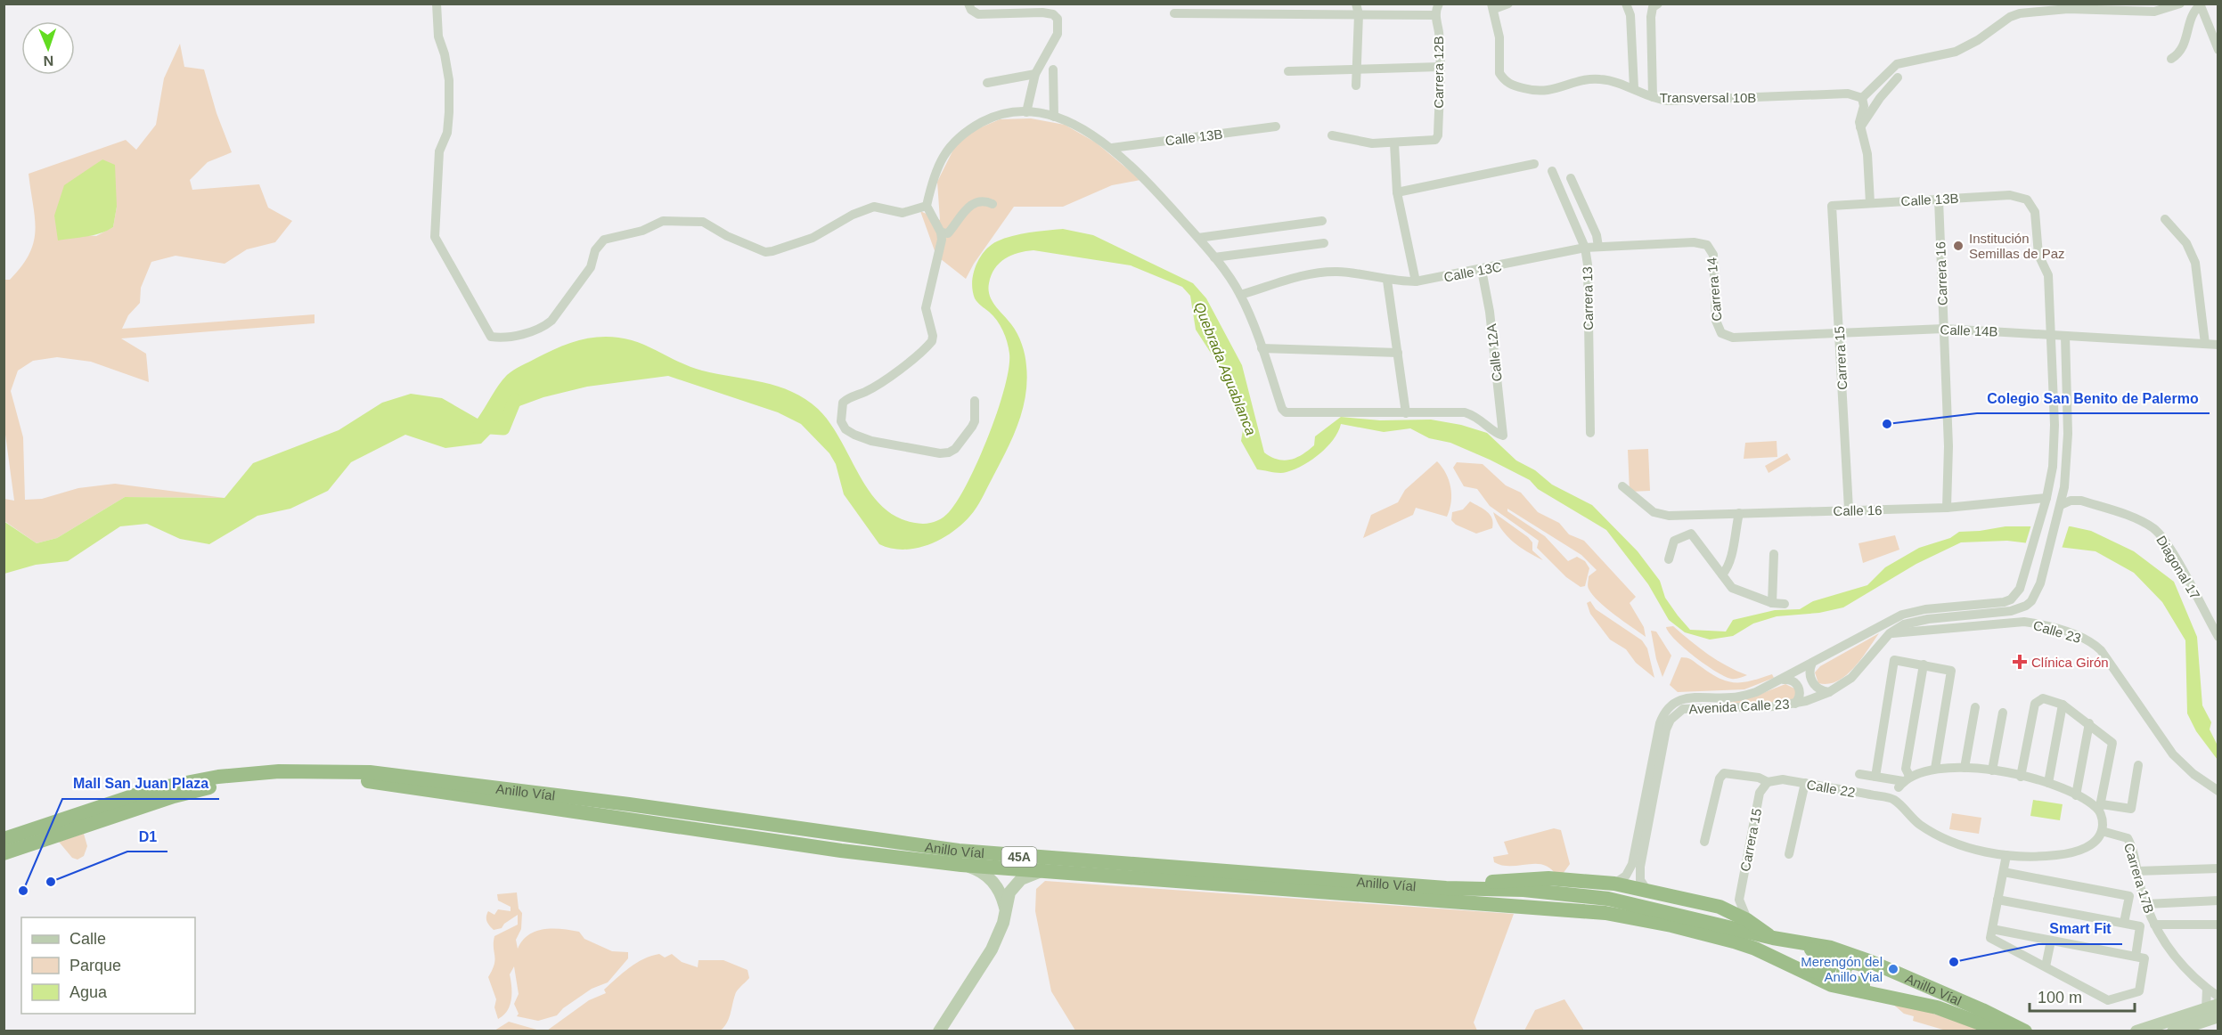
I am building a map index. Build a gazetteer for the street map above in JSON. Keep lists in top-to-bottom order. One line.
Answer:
{"streets":{"highway":["Anillo Víal","45A"],"street":["Carrera 12B","Transversal 10B","Calle 13B","Calle 13C","Carrera 16","Carrera 14","Carrera 13","Calle 14B","Calle 12A","Carrera 15","Calle 16","Diagonal 17","Calle 23","Avenida Calle 23","Calle 22","Carrera 17B"]},"crossings":[["Calle 13B","Carrera 16"],["Calle 13B","Carrera 15"],["Calle 13B","Avenida Calle 23"],["Calle 13C","Carrera 14"],["Calle 13C","Carrera 13"],["Calle 13C","Calle 12A"],["Carrera 16","Calle 14B"],["Carrera 16","Calle 16"],["Carrera 14","Calle 14B"],["Calle 14B","Carrera 15"],["Calle 14B","Avenida Calle 23"],["Carrera 15","Calle 16"],["Carrera 15","Calle 22"],["Calle 16","Avenida Calle 23"],["Diagonal 17","Avenida Calle 23"],["Calle 23","Avenida Calle 23"]],"water":["Quebrada Aguablanca"],"places":{"other":["Institución Semillas de Paz","Colegio San Benito de Palermo","D1","Mall San Juan Plaza","Smart Fit","Merengón del Anillo Vial"],"health":["Clínica Girón"]},"legend":["Calle","Parque","Agua"],"scale_bar":"100 m","north":"bottom"}
